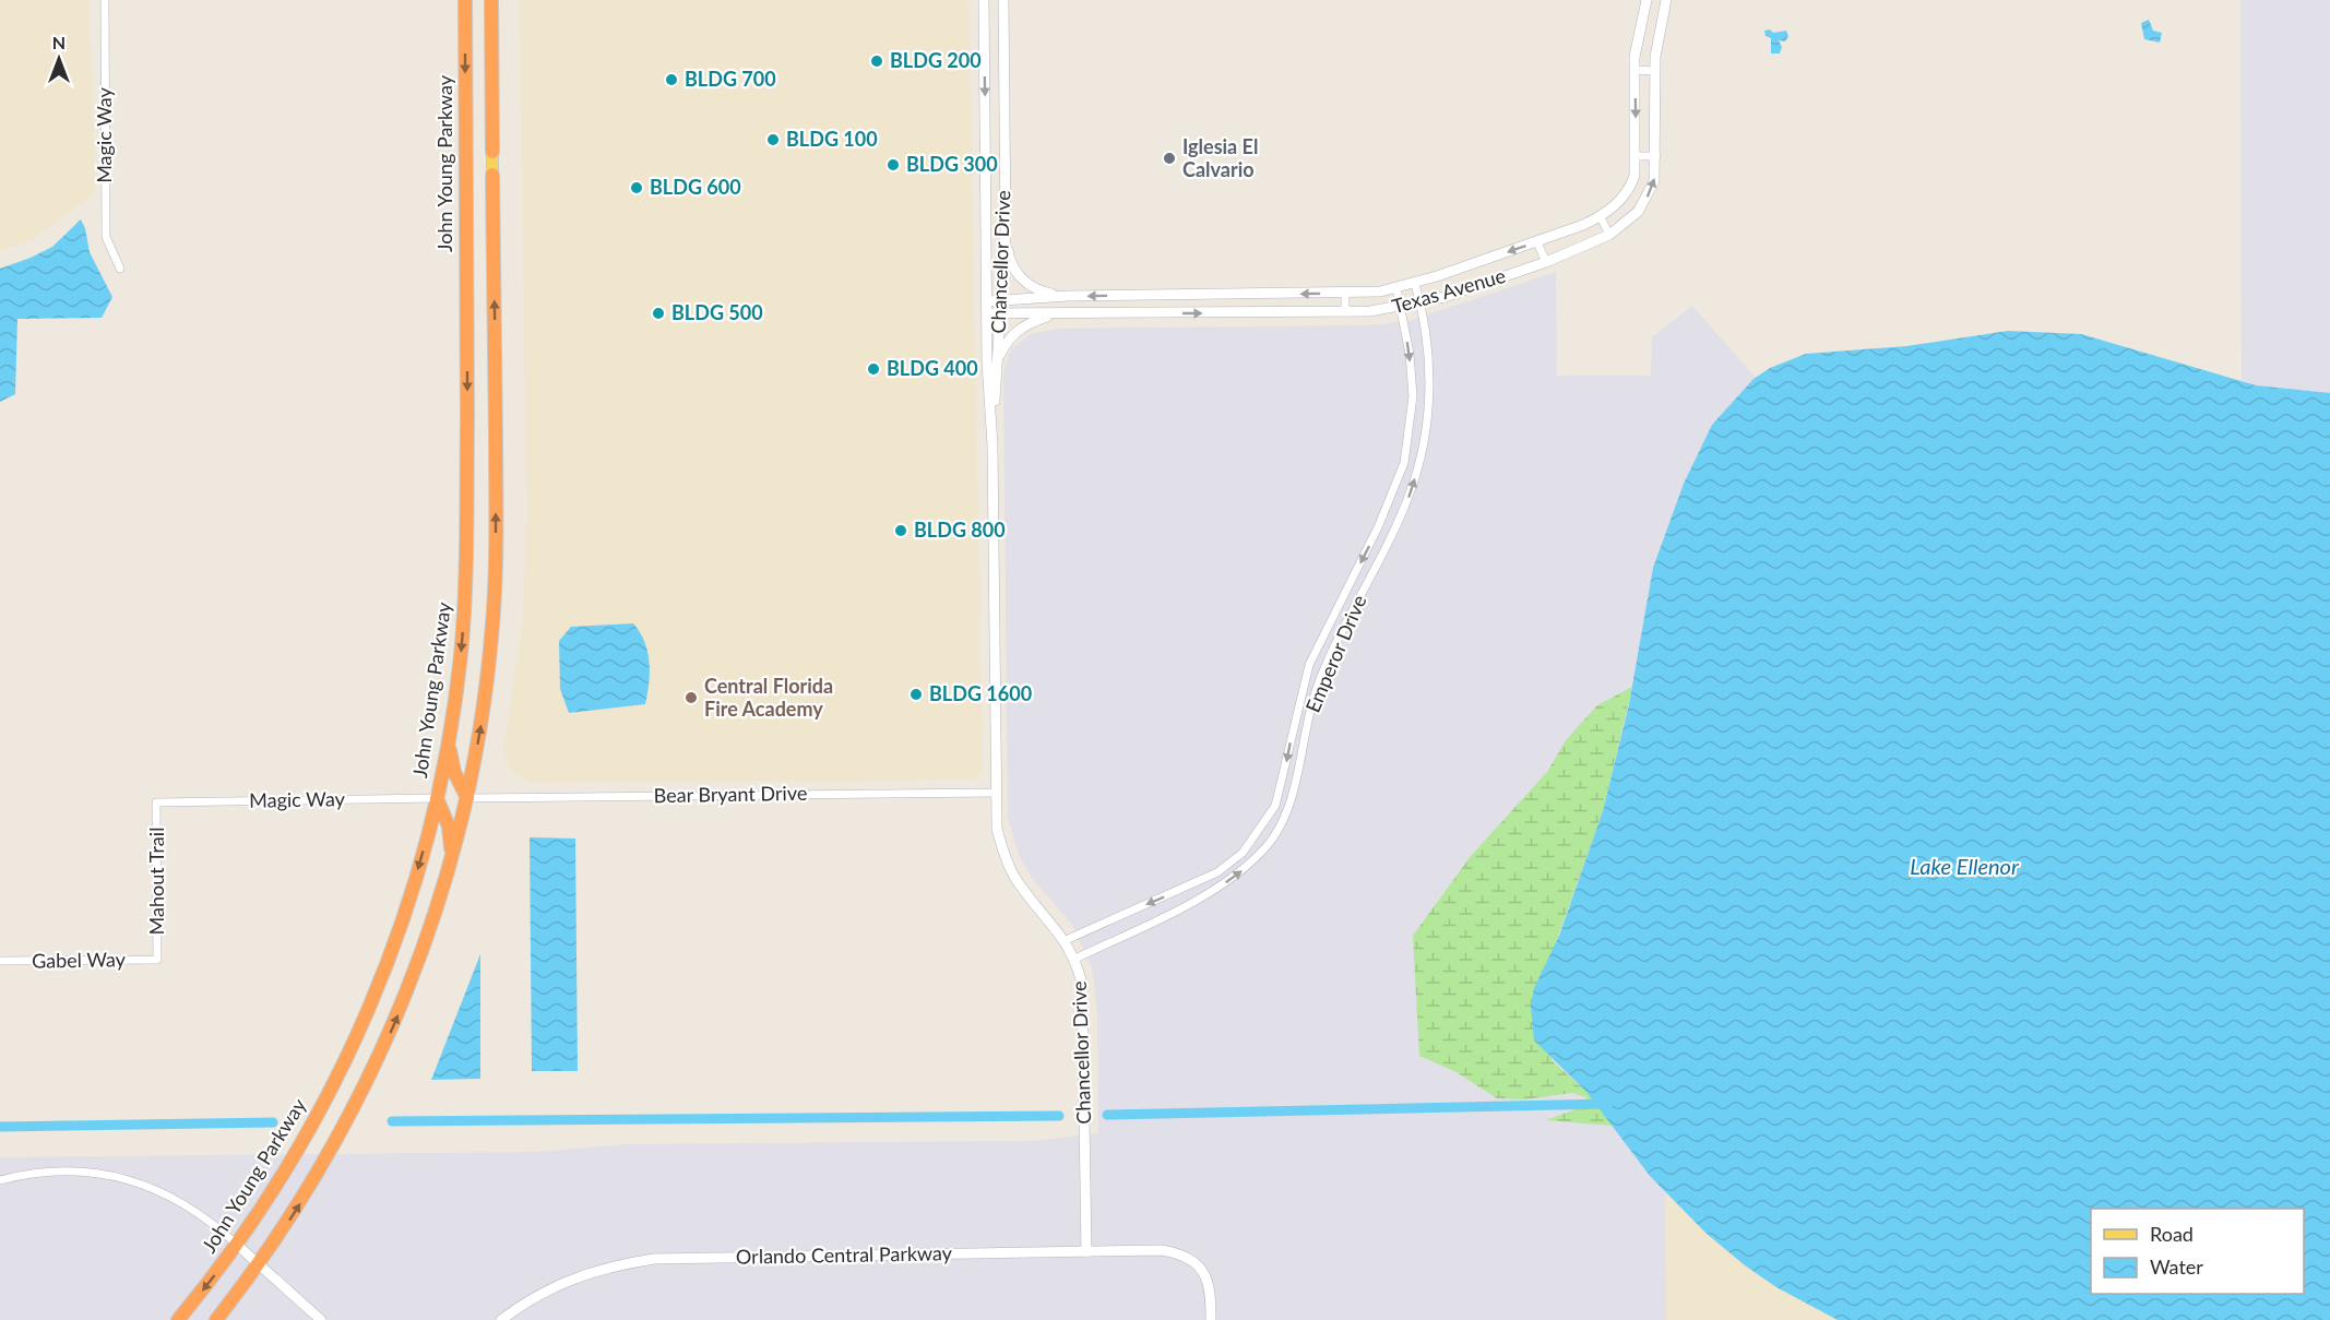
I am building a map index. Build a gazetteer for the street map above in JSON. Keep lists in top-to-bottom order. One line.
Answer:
{"streets":{"highway":["John Young Parkway"],"street":["Magic Way","Chancellor Drive","Texas Avenue","Emperor Drive","Bear Bryant Drive","Mahout Trail","Gabel Way","Orlando Central Parkway"]},"crossings":[["Magic Way","John Young Parkway"],["Magic Way","Mahout Trail"],["Chancellor Drive","Texas Avenue"],["Chancellor Drive","Emperor Drive"],["Chancellor Drive","Bear Bryant Drive"],["Chancellor Drive","Orlando Central Parkway"],["Texas Avenue","Emperor Drive"],["Mahout Trail","Gabel Way"]],"water":["Lake Ellenor"],"places":["BLDG 200","BLDG 700","BLDG 100","Iglesia El Calvario","BLDG 300","BLDG 600","BLDG 500","BLDG 400","BLDG 800","BLDG 1600","Central Florida Fire Academy"],"legend":["Road","Water"],"north":"top"}
